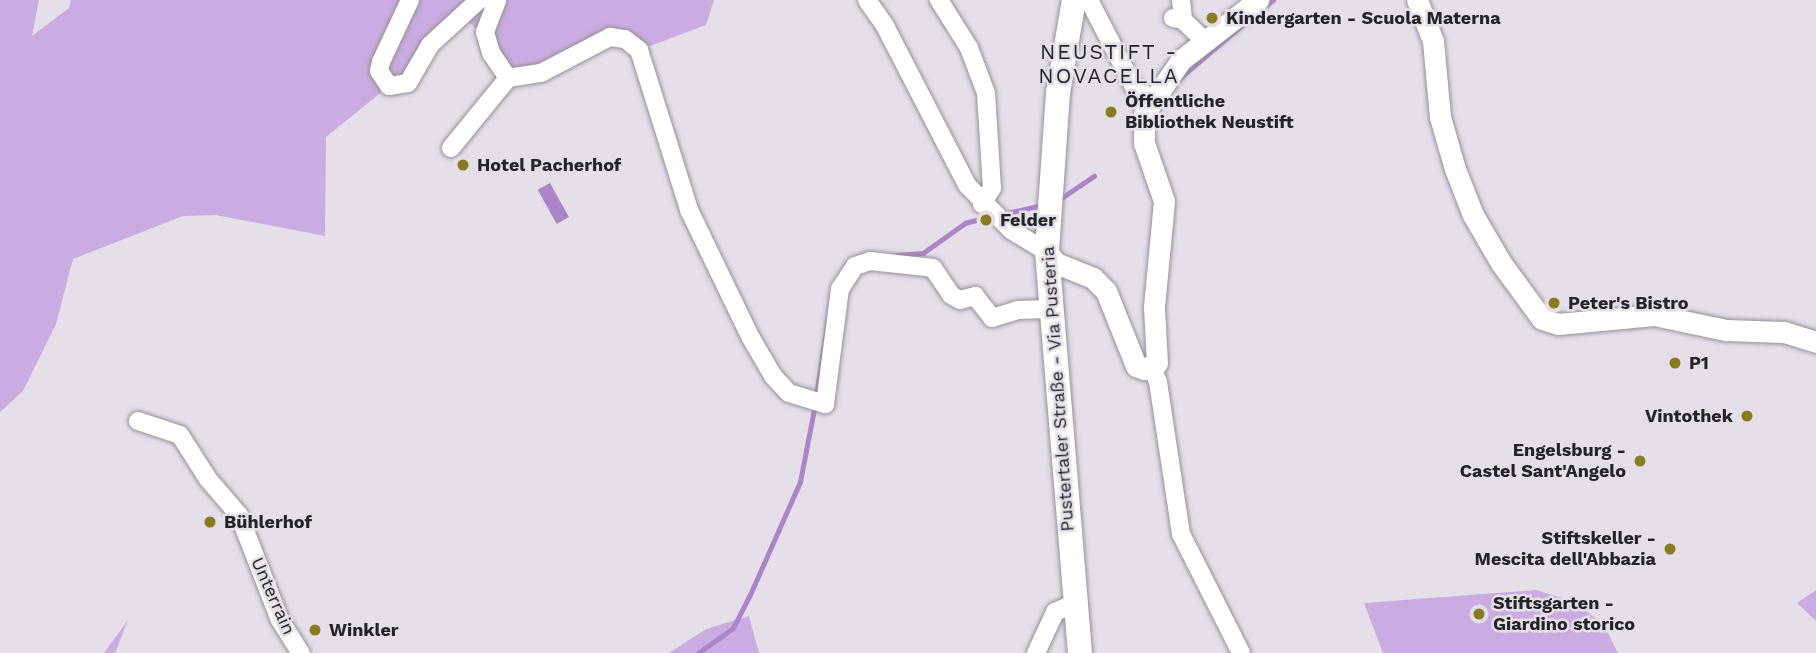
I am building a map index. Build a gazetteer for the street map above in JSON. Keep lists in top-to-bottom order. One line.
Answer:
{"streets":{"main road":["Pustertaler Straße - Via Pusteria"],"street":["Unterrain"]},"districts":["NEUSTIFT - NOVACELLA"],"places":["Kindergarten - Scuola Materna","Öffentliche Bibliothek Neustift","Hotel Pacherhof","Felder","Peter's Bistro","P1","Vintothek","Engelsburg - Castel Sant'Angelo","Bühlerhof","Stiftskeller - Mescita dell'Abbazia","Stiftsgarten - Giardino storico","Winkler"]}
